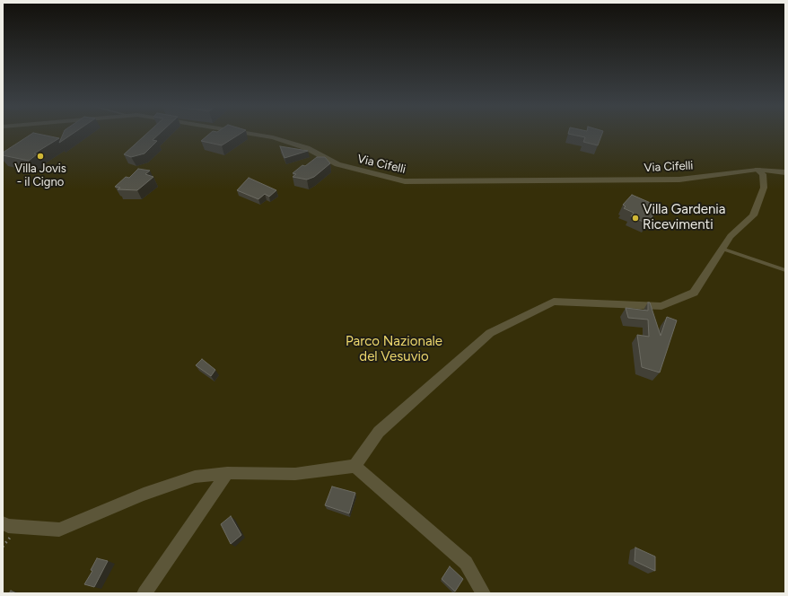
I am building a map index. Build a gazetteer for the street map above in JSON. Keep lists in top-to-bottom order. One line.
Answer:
{"streets":{"street":["Via Cifelli"]},"parks":["Parco Nazionale del Vesuvio"],"places":["Villa Jovis - il Cigno","Villa Gardenia Ricevimenti"]}
